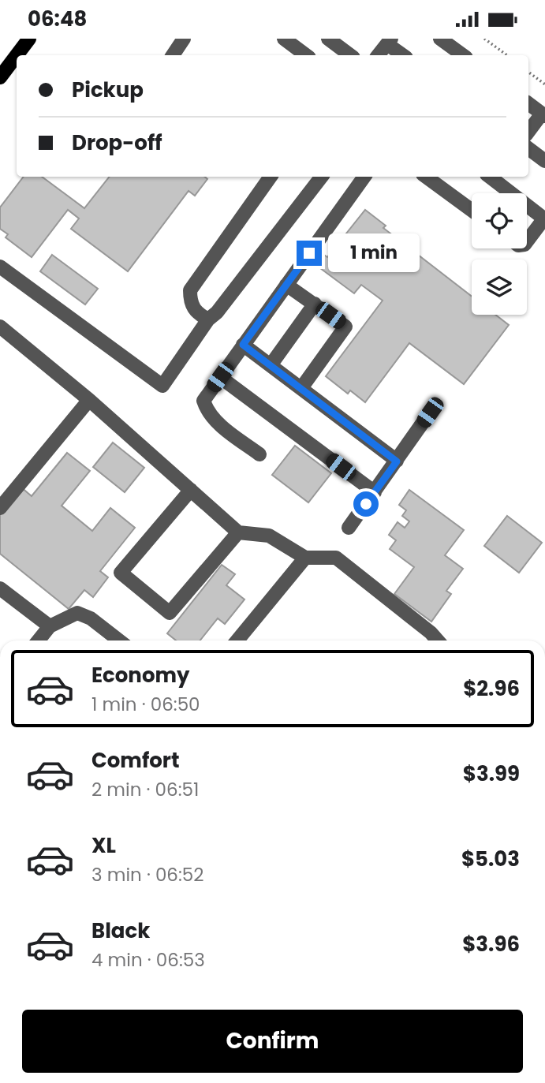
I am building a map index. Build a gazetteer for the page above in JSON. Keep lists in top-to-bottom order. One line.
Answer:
{"page":{"status":"06:48","banner":["Pickup","Drop-off"],"bubble":"1 min","list":[{"name":"Economy","note":"1 min · 06:50","value":"$2.96"},{"name":"Comfort","note":"2 min · 06:51","value":"$3.99"},{"name":"XL","note":"3 min · 06:52","value":"$5.03"},{"name":"Black","note":"4 min · 06:53","value":"$3.96"}],"buttons":"Confirm"}}
